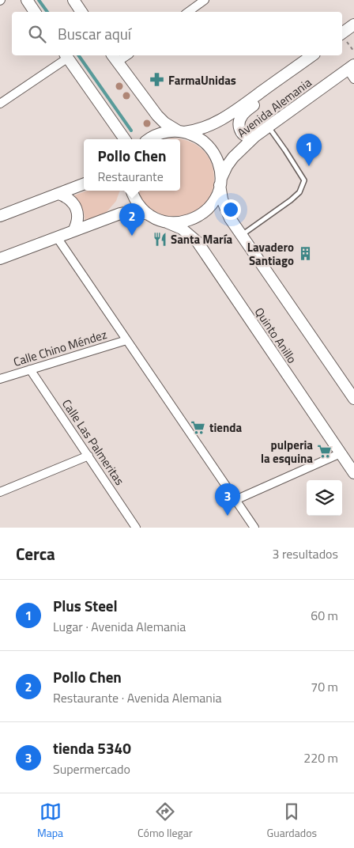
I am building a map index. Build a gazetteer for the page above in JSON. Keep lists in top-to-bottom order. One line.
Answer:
{"streets":{"main road":["Avenida Alemania","Quinto Anillo"],"street":["Calle Chino Méndez","Calle Las Palmeritas"]},"crossings":[["Avenida Alemania","Quinto Anillo"],["Calle Chino Méndez","Calle Las Palmeritas"]],"places":{"pharmacy":["FarmaUnidas"],"restaurant":["Santa María"],"building":["Lavadero Santiago"],"supermarket":["tienda","pulperia la esquina"]},"page":{"search":"Buscar aquí","pins":["1","2","3"],"popup":["Pollo Chen","Restaurante"],"heading":["Cerca","3 resultados"],"list":[{"mark":"1","name":"Plus Steel","note":"Lugar · Avenida Alemania","value":"60 m"},{"mark":"2","name":"Pollo Chen","note":"Restaurante · Avenida Alemania","value":"70 m"},{"mark":"3","name":"tienda 5340","note":"Supermercado","value":"220 m"}],"nav":["Mapa","Cómo llegar","Guardados"]}}
